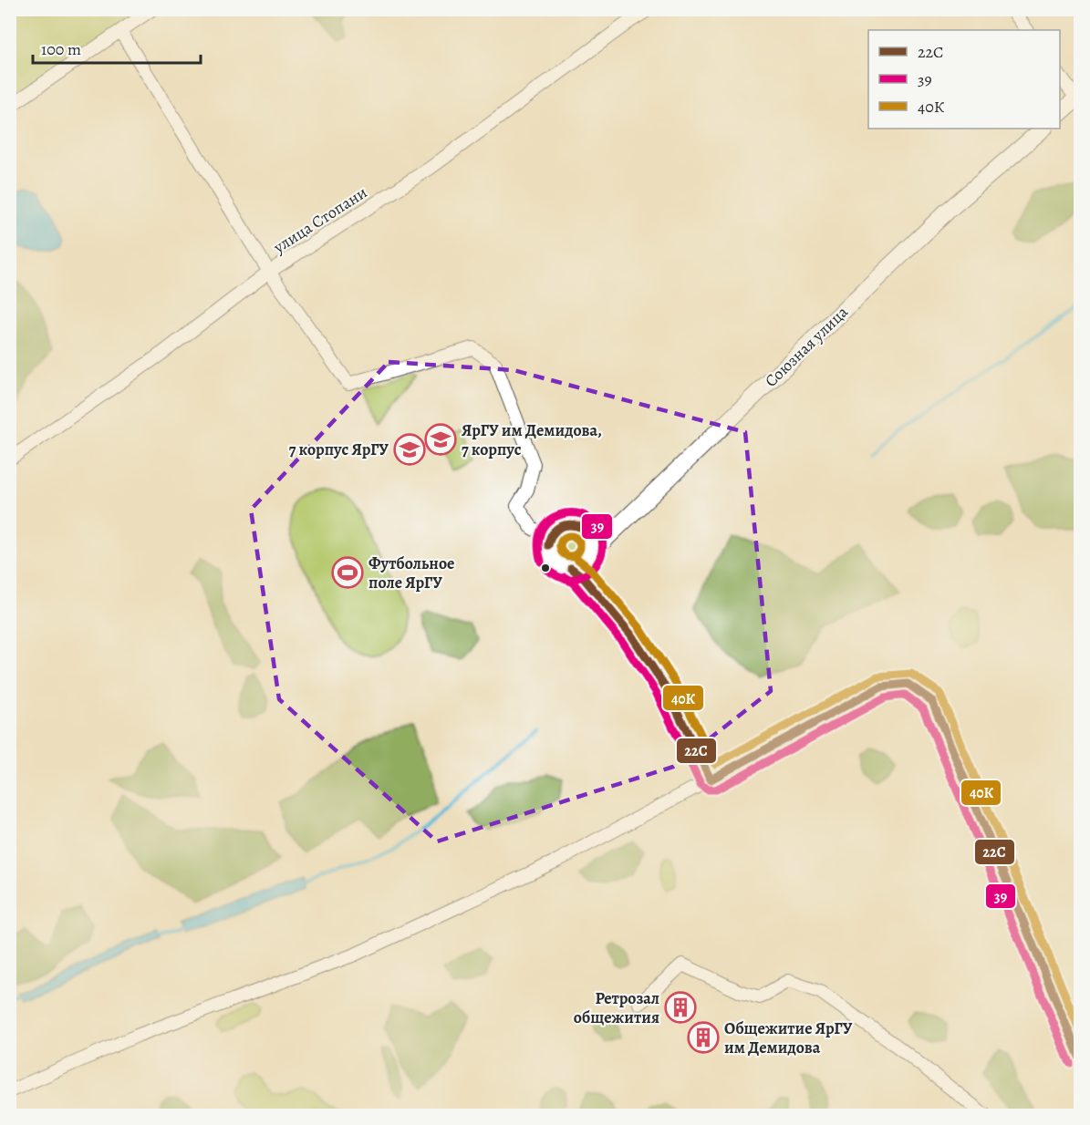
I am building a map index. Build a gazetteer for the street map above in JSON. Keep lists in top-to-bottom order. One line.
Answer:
{"streets":{"street":["улица Стопани","Союзная улица"]},"places":{"school or university":["ЯрГУ им Демидова, 7 корпус","7 корпус ЯрГУ"],"sports":["Футбольное поле ЯрГУ"],"building":["Ретрозал общежития","Общежитие ЯрГУ им Демидова"]},"lines":["transit line 39","transit line 22С","transit line 40К"],"legend":["22С","39","40К"],"scale_bar":"100 m"}
